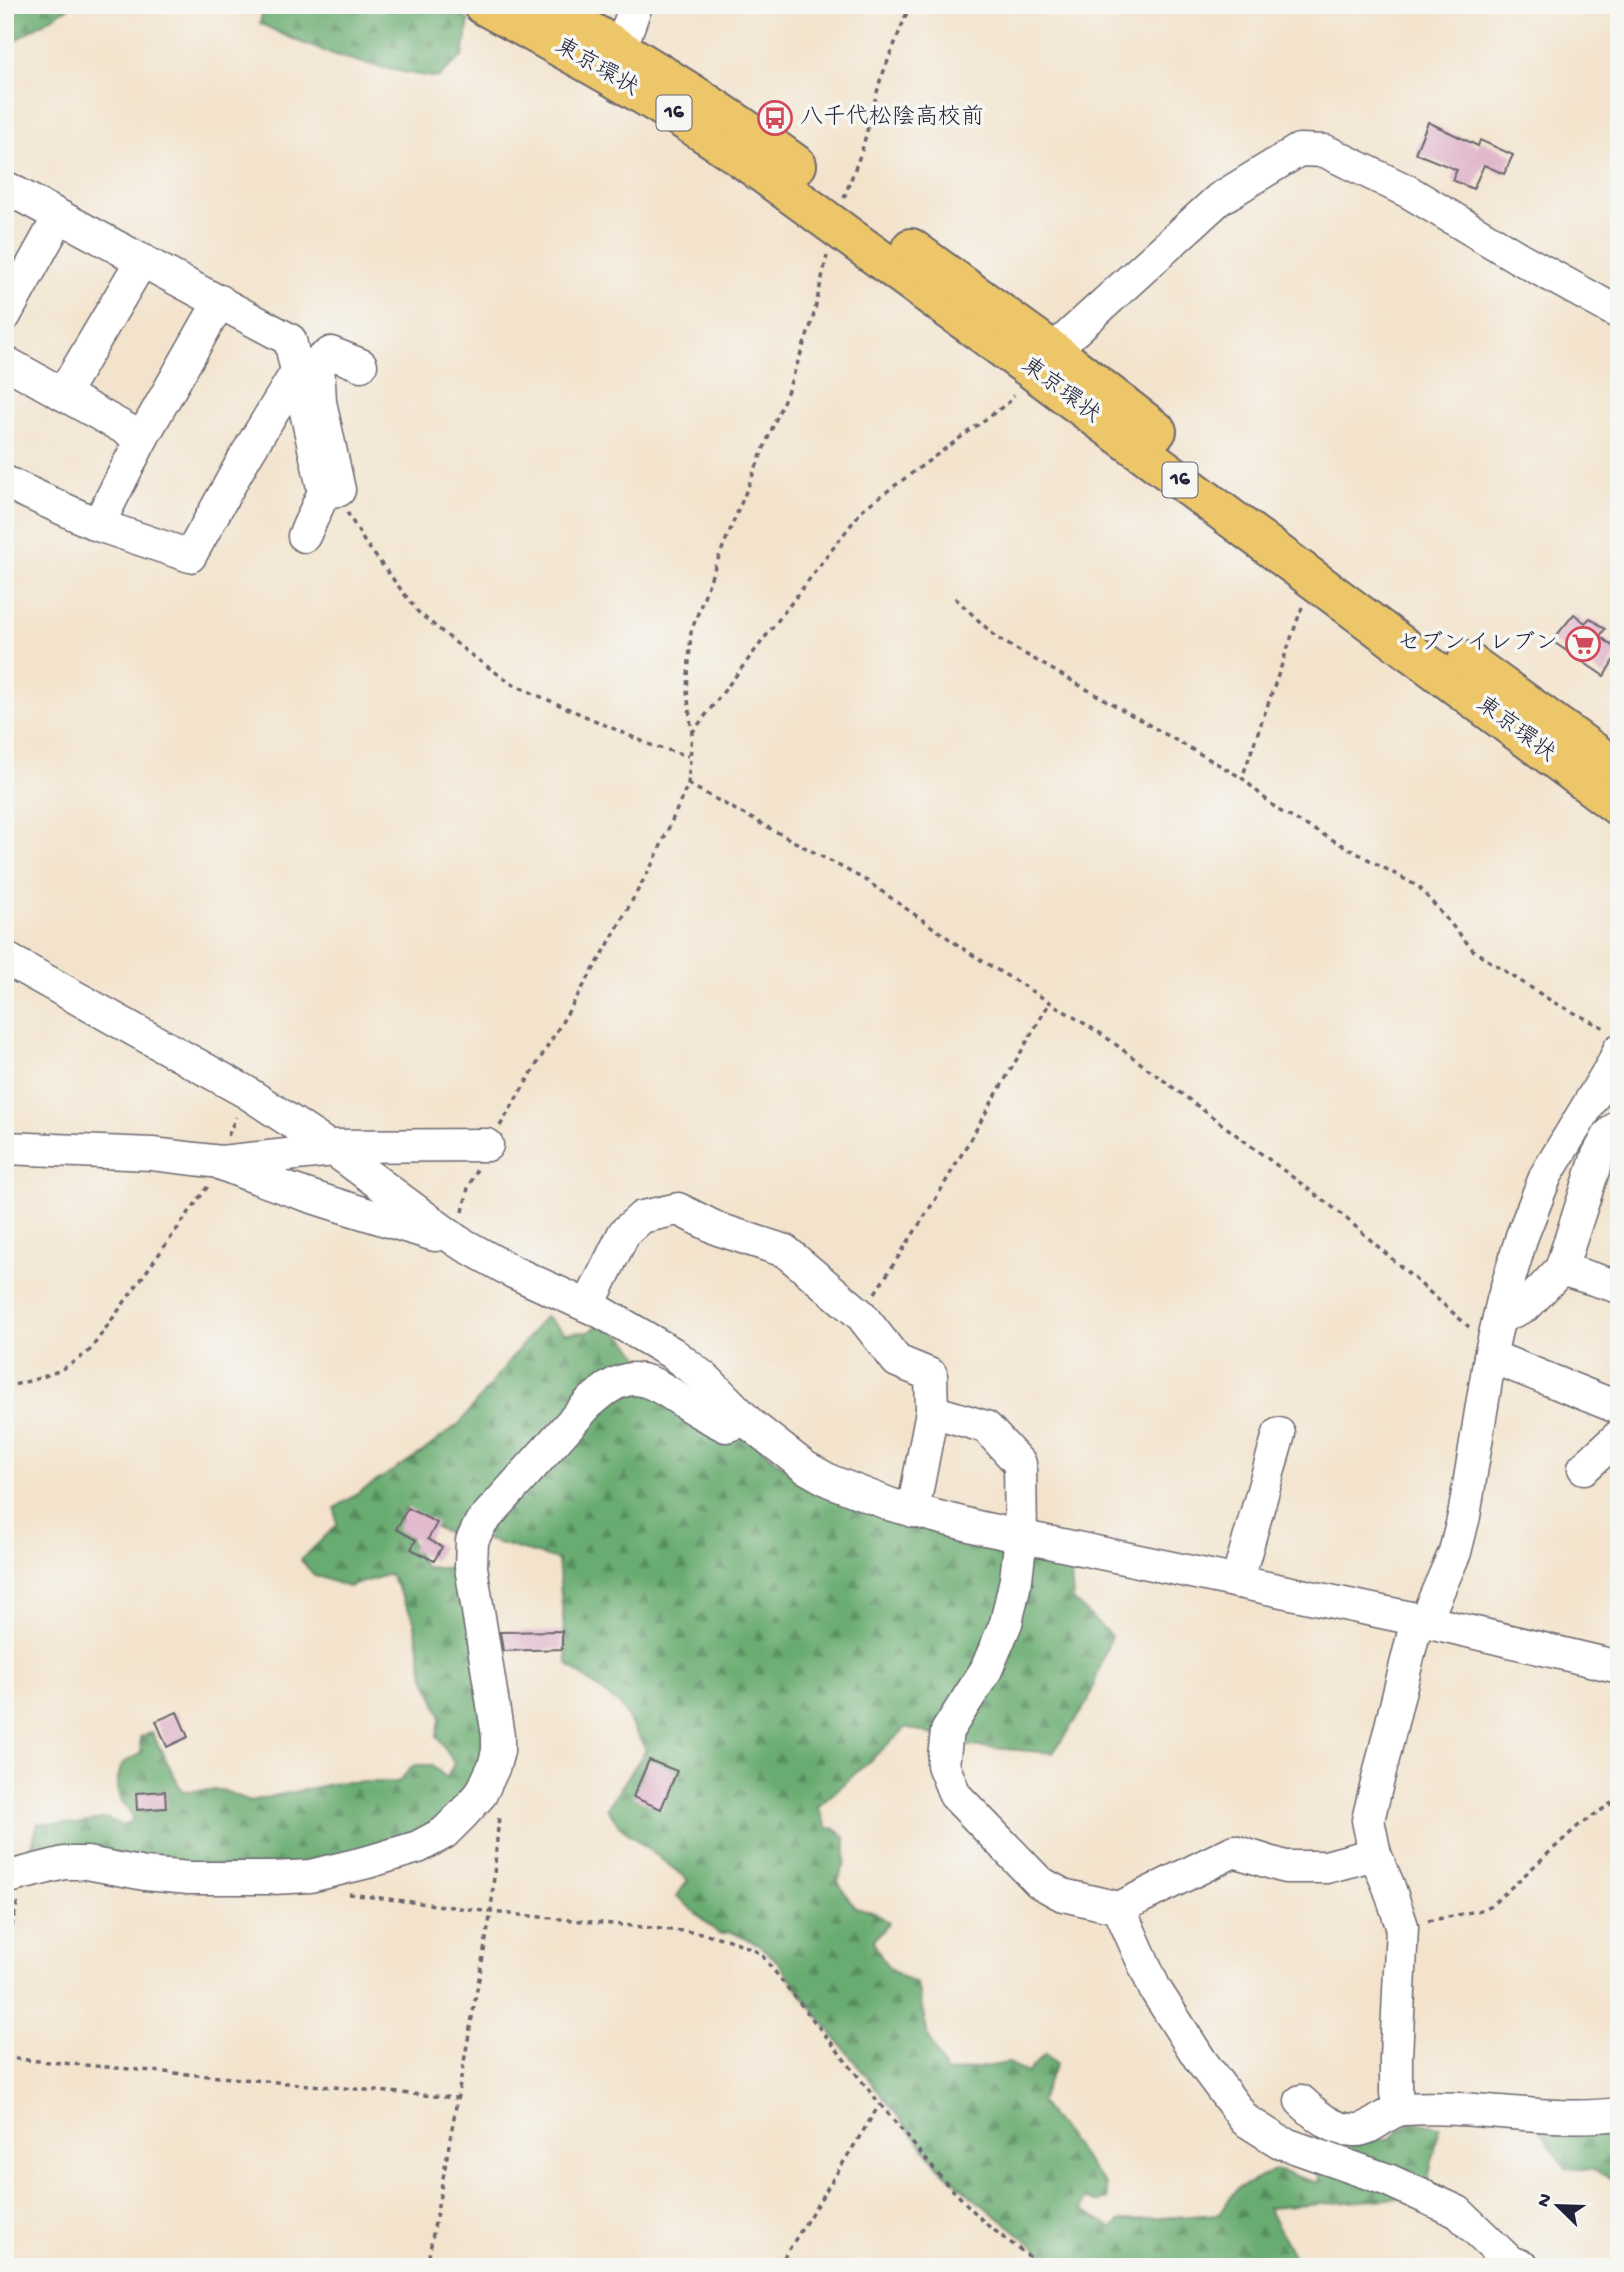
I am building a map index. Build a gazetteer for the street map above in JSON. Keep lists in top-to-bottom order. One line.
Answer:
{"streets":{"highway":["東京環状","16"]},"places":{"bus stop":["八千代松陰高校前"],"supermarket":["セブンイレブン"]},"north":"top left"}
